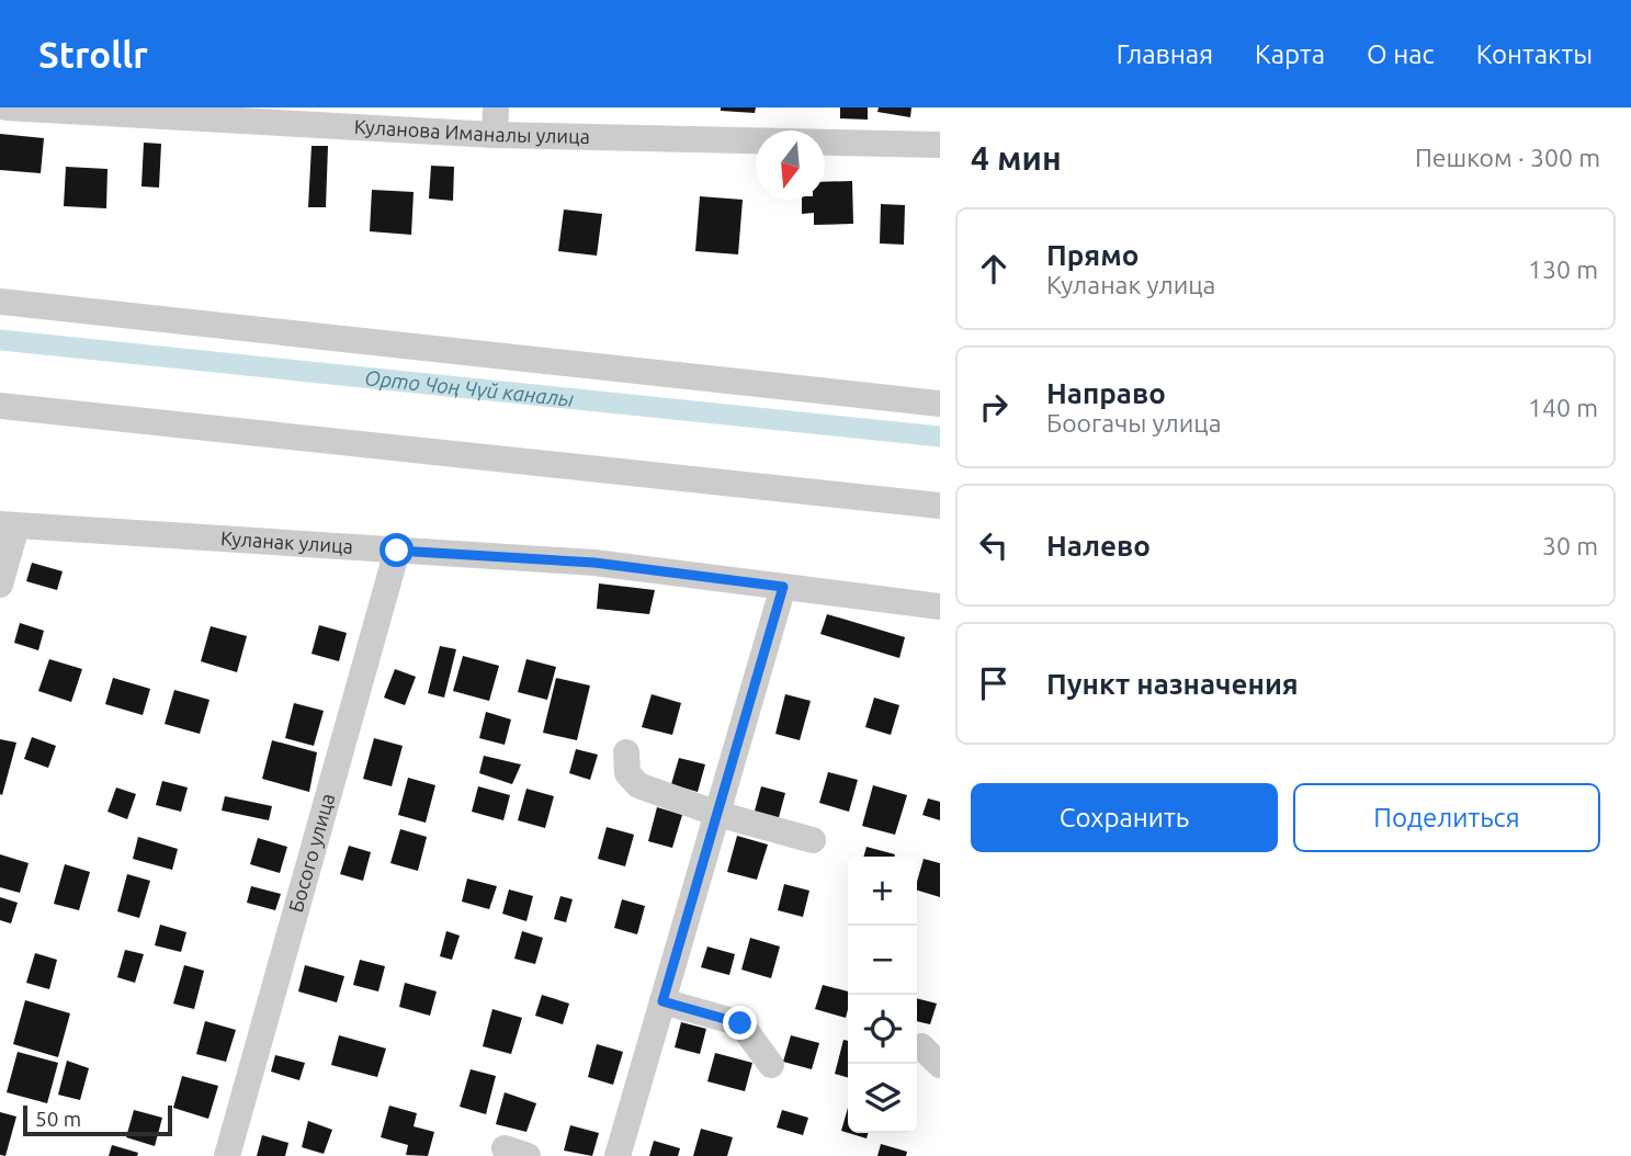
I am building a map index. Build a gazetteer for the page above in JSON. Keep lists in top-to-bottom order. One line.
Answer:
{"streets":{"street":["Куланова Иманалы улица","Куланак улица","Босого улица"]},"crossings":[["Куланак улица","Босого улица"]],"water":["Орто Чоң Чүй каналы"],"scale_bar":"50 m","north":"bottom","page":{"header":"Strollr","nav":["Главная","Карта","О нас","Контакты"],"heading":["4 мин","Пешком · 300 m"],"list":[["Прямо","Куланак улица","130 m"],["Направо","Боогачы улица","140 m"],["Налево","30 m"],"Пункт назначения"],"buttons":["Сохранить","Поделиться"],"map_buttons":["+","−"],"scale":"50 m"}}
